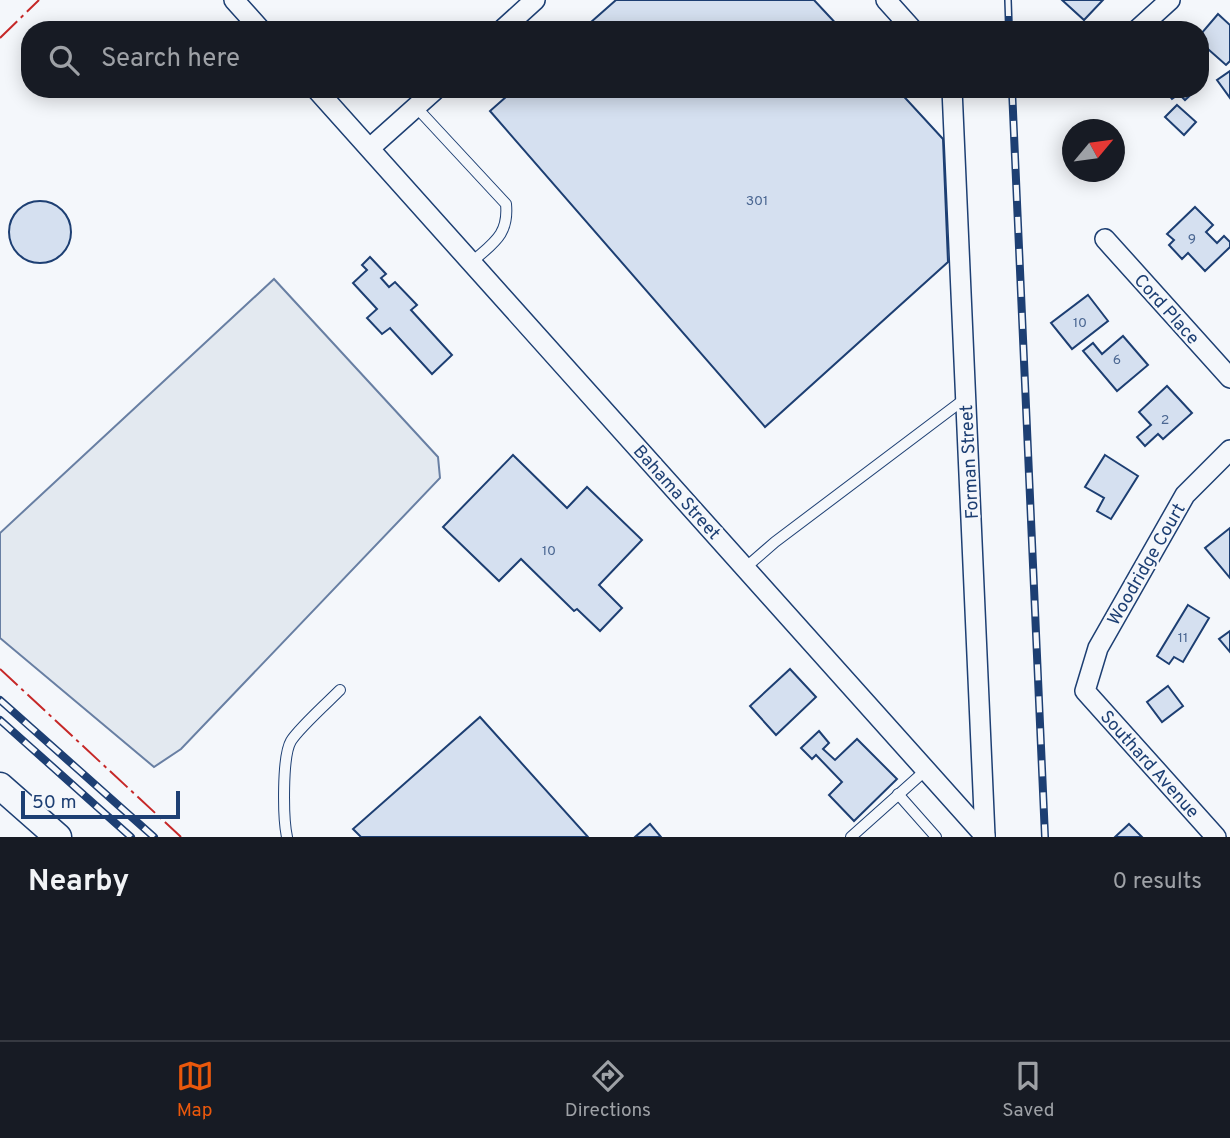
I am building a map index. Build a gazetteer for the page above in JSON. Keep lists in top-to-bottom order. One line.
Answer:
{"streets":{"street":["Cord Place","Forman Street","Bahama Street","Woodridge Court","Southard Avenue"]},"crossings":[["Forman Street","Bahama Street"],["Woodridge Court","Southard Avenue"]],"house_numbers":["301","9","10","6","2","10","11"],"scale_bar":"50 m","north":"top right","page":{"search":"Search here","scale":"50 m","heading":["Nearby","0 results"],"nav":["Map","Directions","Saved"]}}
